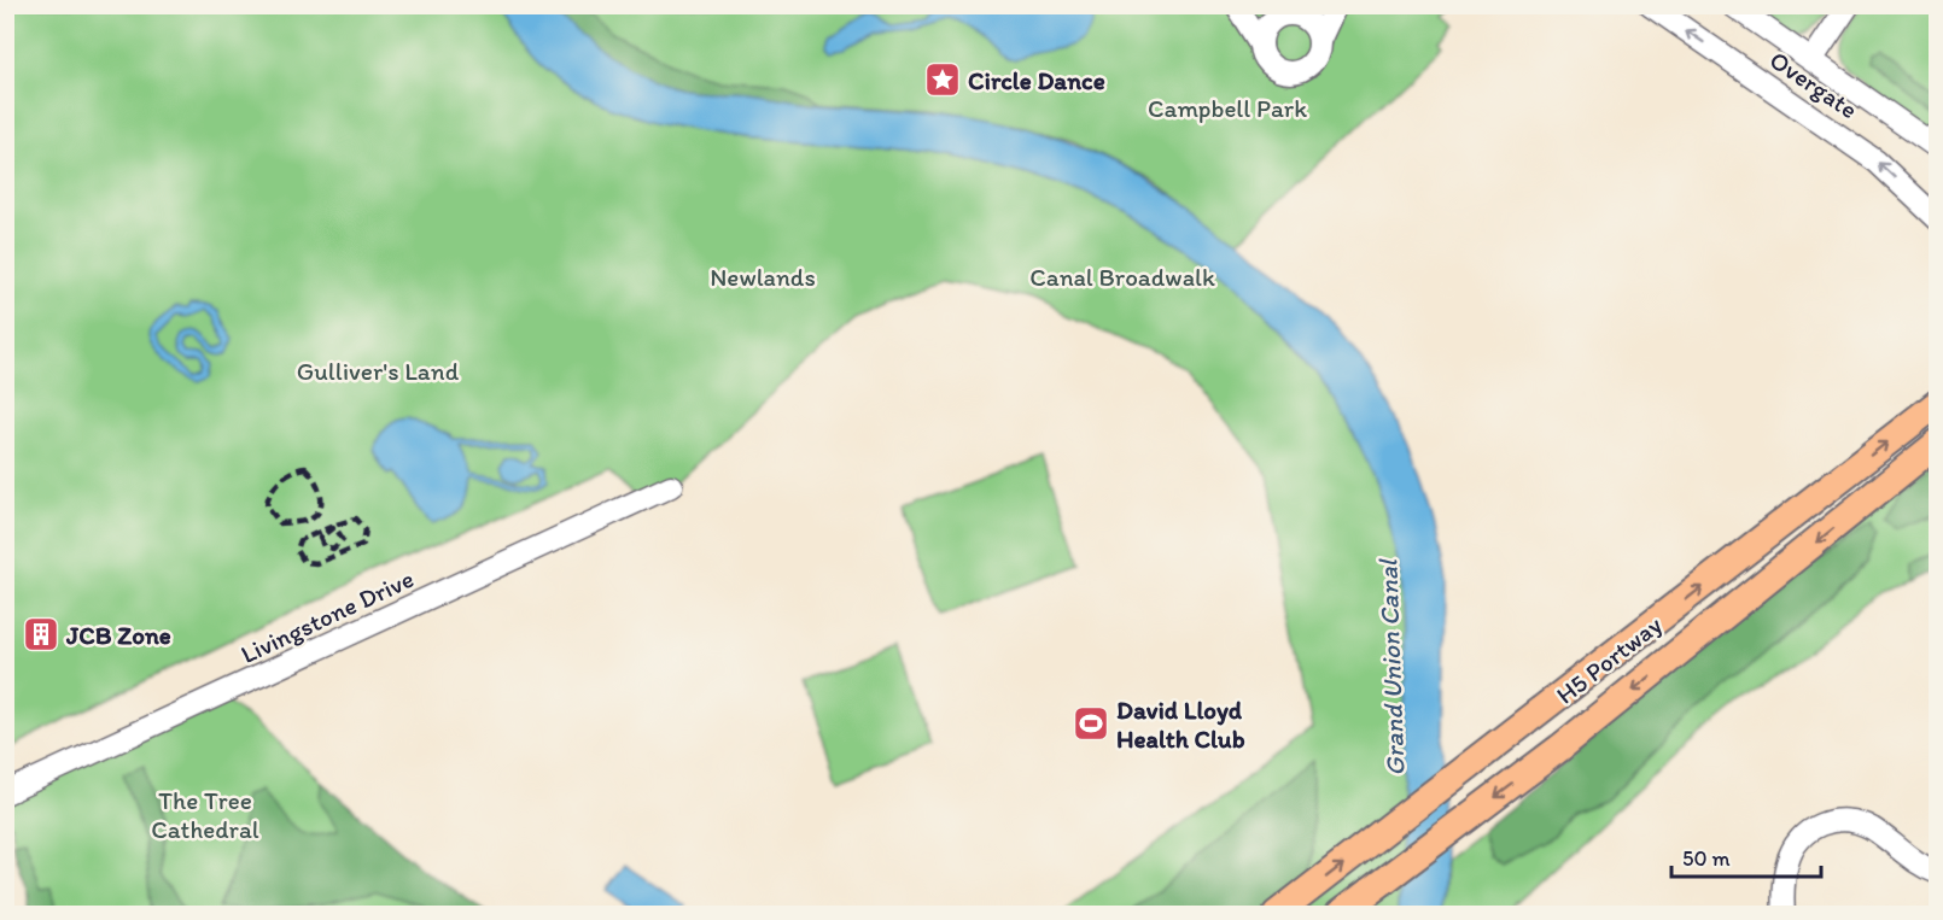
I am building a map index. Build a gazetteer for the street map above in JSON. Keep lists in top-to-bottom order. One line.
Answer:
{"streets":{"main road":["H5 Portway"],"street":["Overgate","Livingstone Drive"]},"water":["Grand Union Canal"],"parks":["Campbell Park","Newlands","Canal Broadwalk","Gulliver's Land","The Tree Cathedral"],"places":{"place":["Circle Dance"],"building":["JCB Zone"],"sports":["David Lloyd Health Club"]},"scale_bar":"50 m"}
